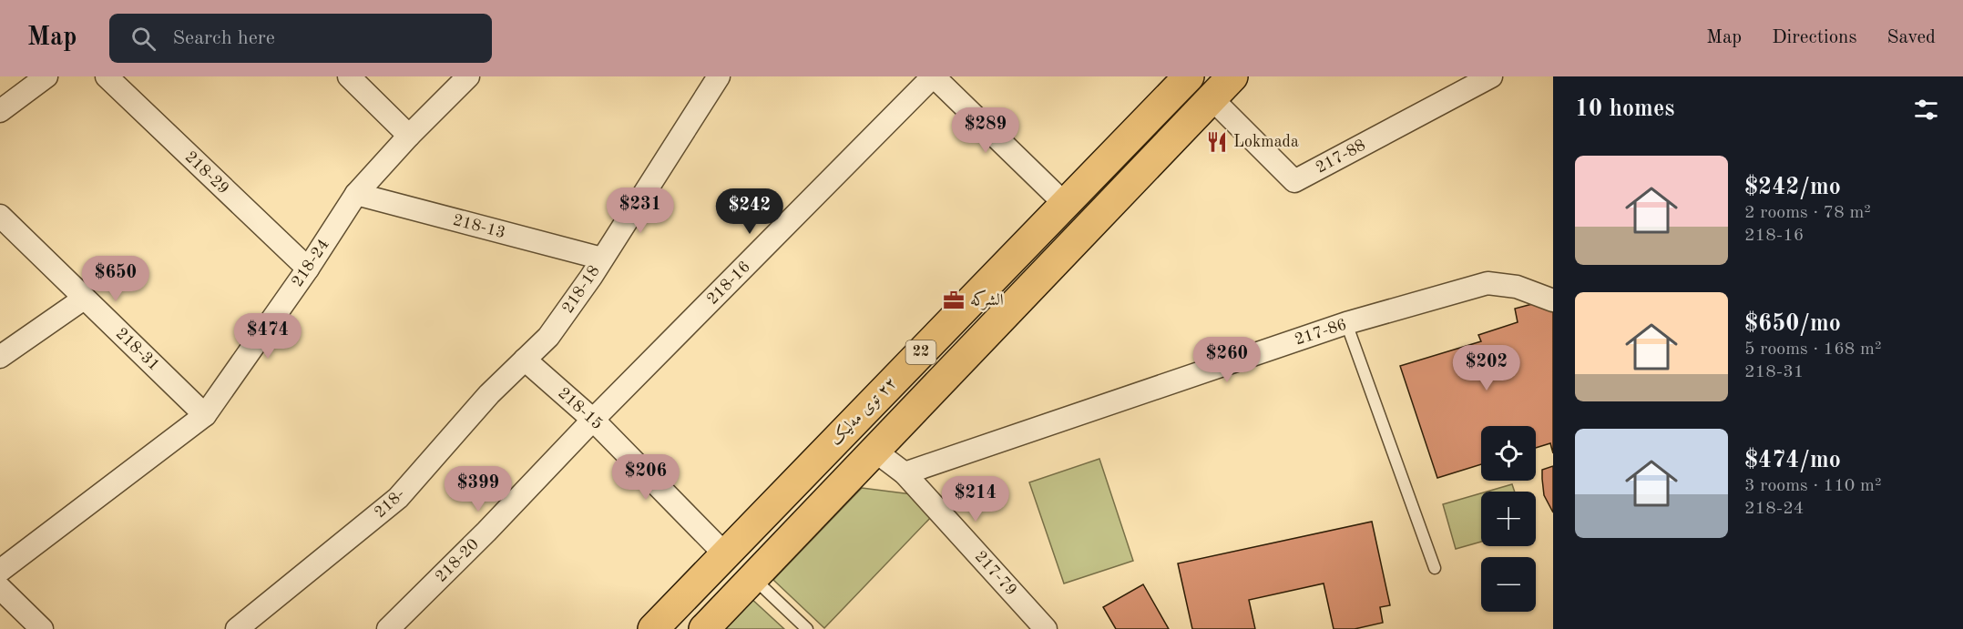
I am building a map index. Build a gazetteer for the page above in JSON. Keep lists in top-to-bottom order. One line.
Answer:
{"streets":{"main road":["22","٢٢ توی مەلیک"],"street":["217-88","218-29","218-13","218-24","218-16","218-18","217-86","218-31","218-15","218-","218-20","217-79"]},"crossings":[["217-88","22"],["218-29","218-24"],["218-13","218-24"],["218-13","218-18"],["218-24","218-31"],["218-16","218-15"],["218-16","218-20"],["218-18","218-15"],["218-18","218-"],["217-86","217-79"],["22","217-79"],["218-15","٢٢ توی مەلیک"],["218-15","218-"],["218-15","218-20"]],"places":{"restaurant":["Lokmada"],"office":["الشركه"]},"page":{"header":"Map","search":"Search here","nav":["Map","Directions","Saved"],"heading":"10 homes","price":["$289","$231","$242","$650","$474","$260","$202","$206","$399","$214"],"list":[{"name":"$242/mo","note":"2 rooms · 78 m² · 218-16"},{"name":"$650/mo","note":"5 rooms · 168 m² · 218-31"},{"name":"$474/mo","note":"3 rooms · 110 m² · 218-24"}],"map_buttons":["+","−"]}}
